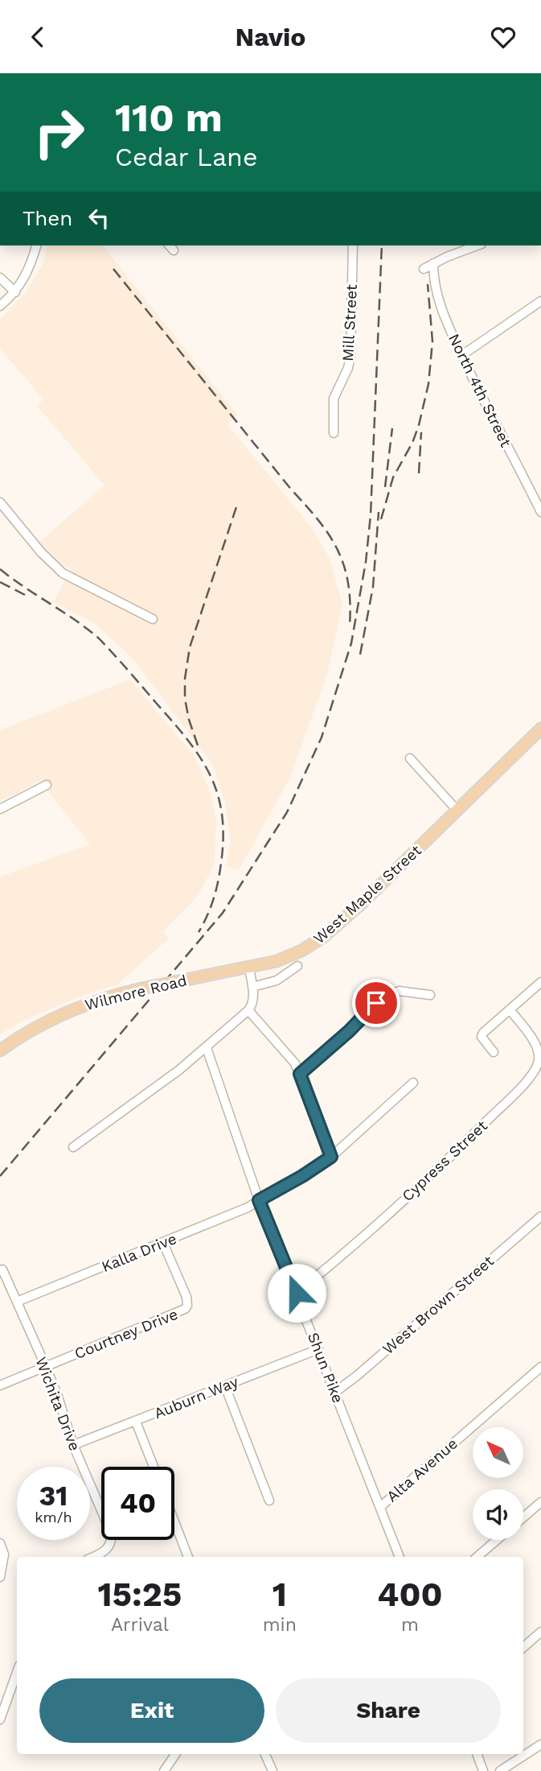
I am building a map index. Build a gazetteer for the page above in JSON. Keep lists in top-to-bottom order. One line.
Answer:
{"streets":{"main road":["West Maple Street","Wilmore Road"],"street":["Mill Street","North 4th Street","Cypress Street","Kalla Drive","West Brown Street","Courtney Drive","Shun Pike","Auburn Way","Wichita Drive","Alta Avenue"]},"crossings":[["West Maple Street","Wilmore Road"],["Cypress Street","Shun Pike"],["Kalla Drive","Courtney Drive"],["Kalla Drive","Shun Pike"],["Kalla Drive","Wichita Drive"],["West Brown Street","Shun Pike"],["Courtney Drive","Wichita Drive"],["Shun Pike","Auburn Way"],["Shun Pike","Alta Avenue"],["Auburn Way","Wichita Drive"]],"north":"top left","page":{"header":"Navio","turn":["110 m","Cedar Lane"],"then":"Then","speed":"31 km/h","limit":"40","eta":["15:25","Arrival","1","min","400","m"],"buttons":["Exit","Share"]}}
